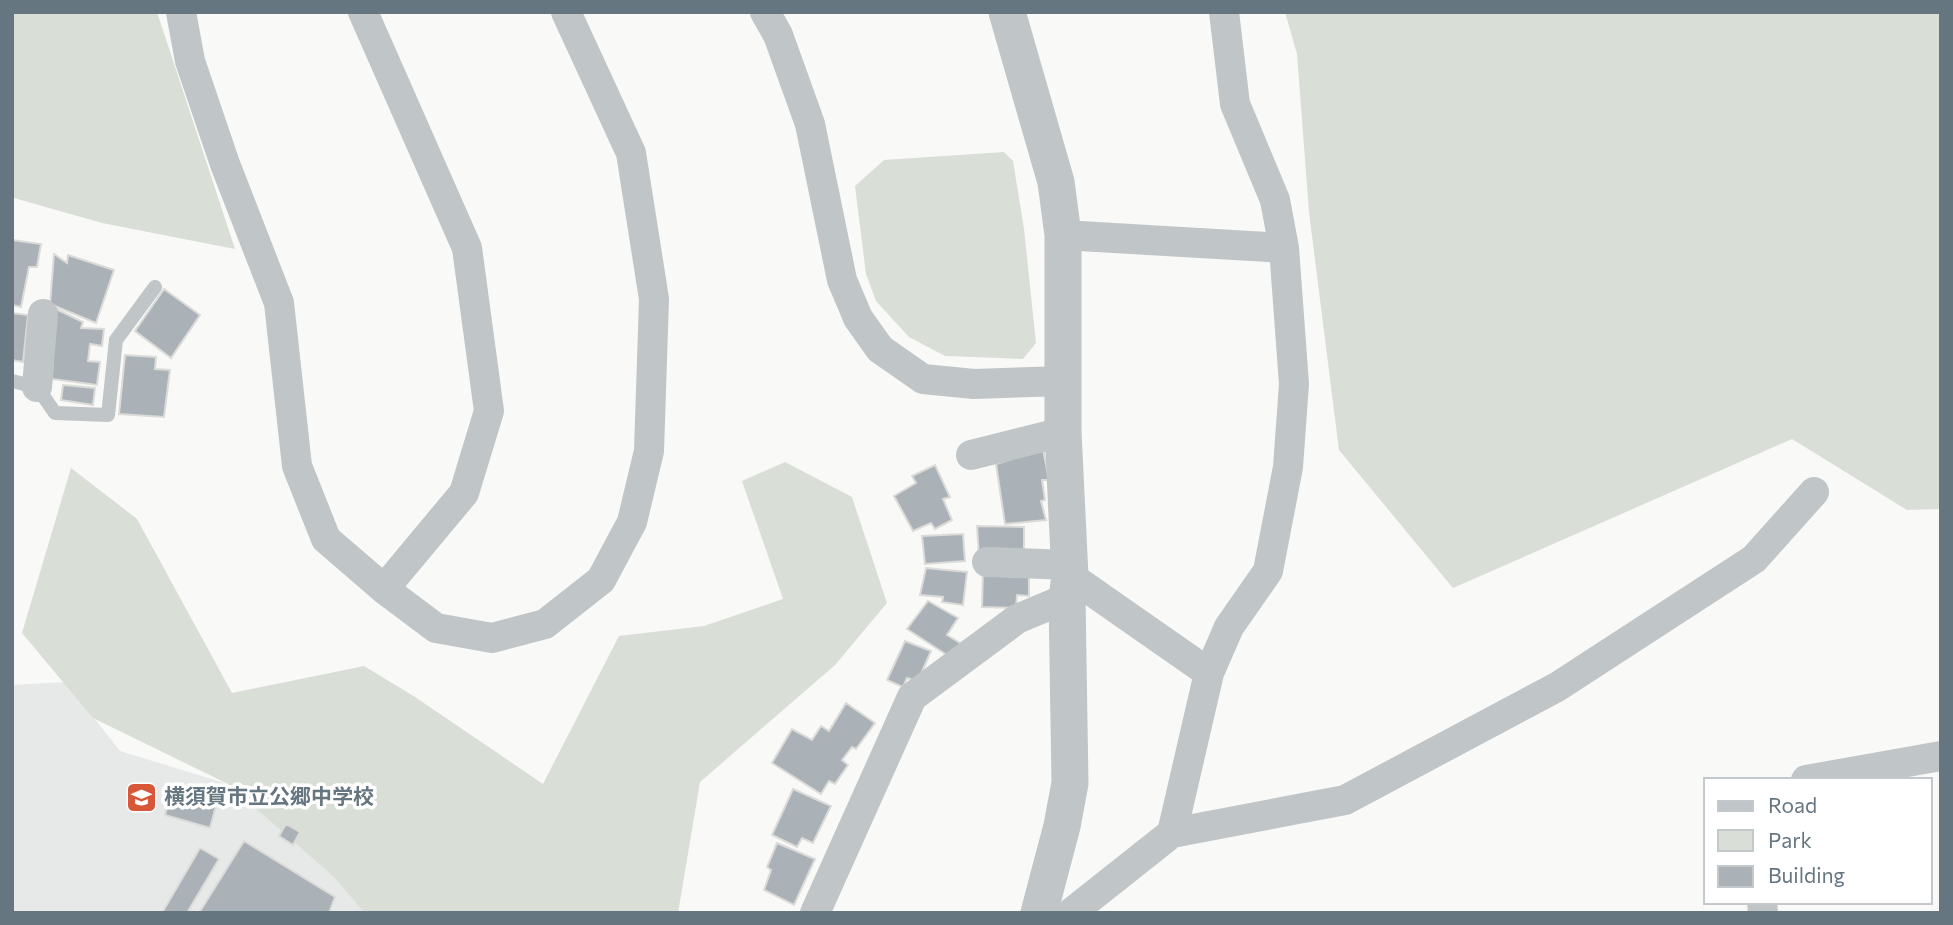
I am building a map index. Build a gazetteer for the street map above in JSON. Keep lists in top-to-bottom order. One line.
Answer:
{"places":{"school or university":["横須賀市立公郷中学校"]},"legend":["Road","Park","Building"]}
